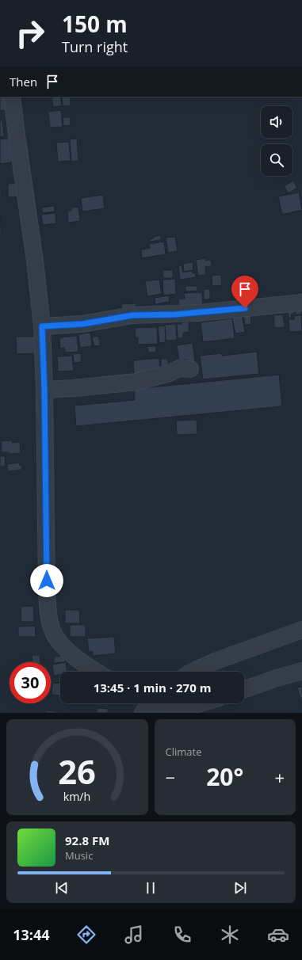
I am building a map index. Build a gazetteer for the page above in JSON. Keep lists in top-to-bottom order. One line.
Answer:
{"page":{"turn":["150 m","Turn right"],"then":"Then","limit":"30","trip":"13:45 · 1 min · 270 m","tile":"Climate","heat":["−","20°","+"],"song":["92.8 FM","Music"],"tabs":"13:44","gauge":["26","km/h"]}}
